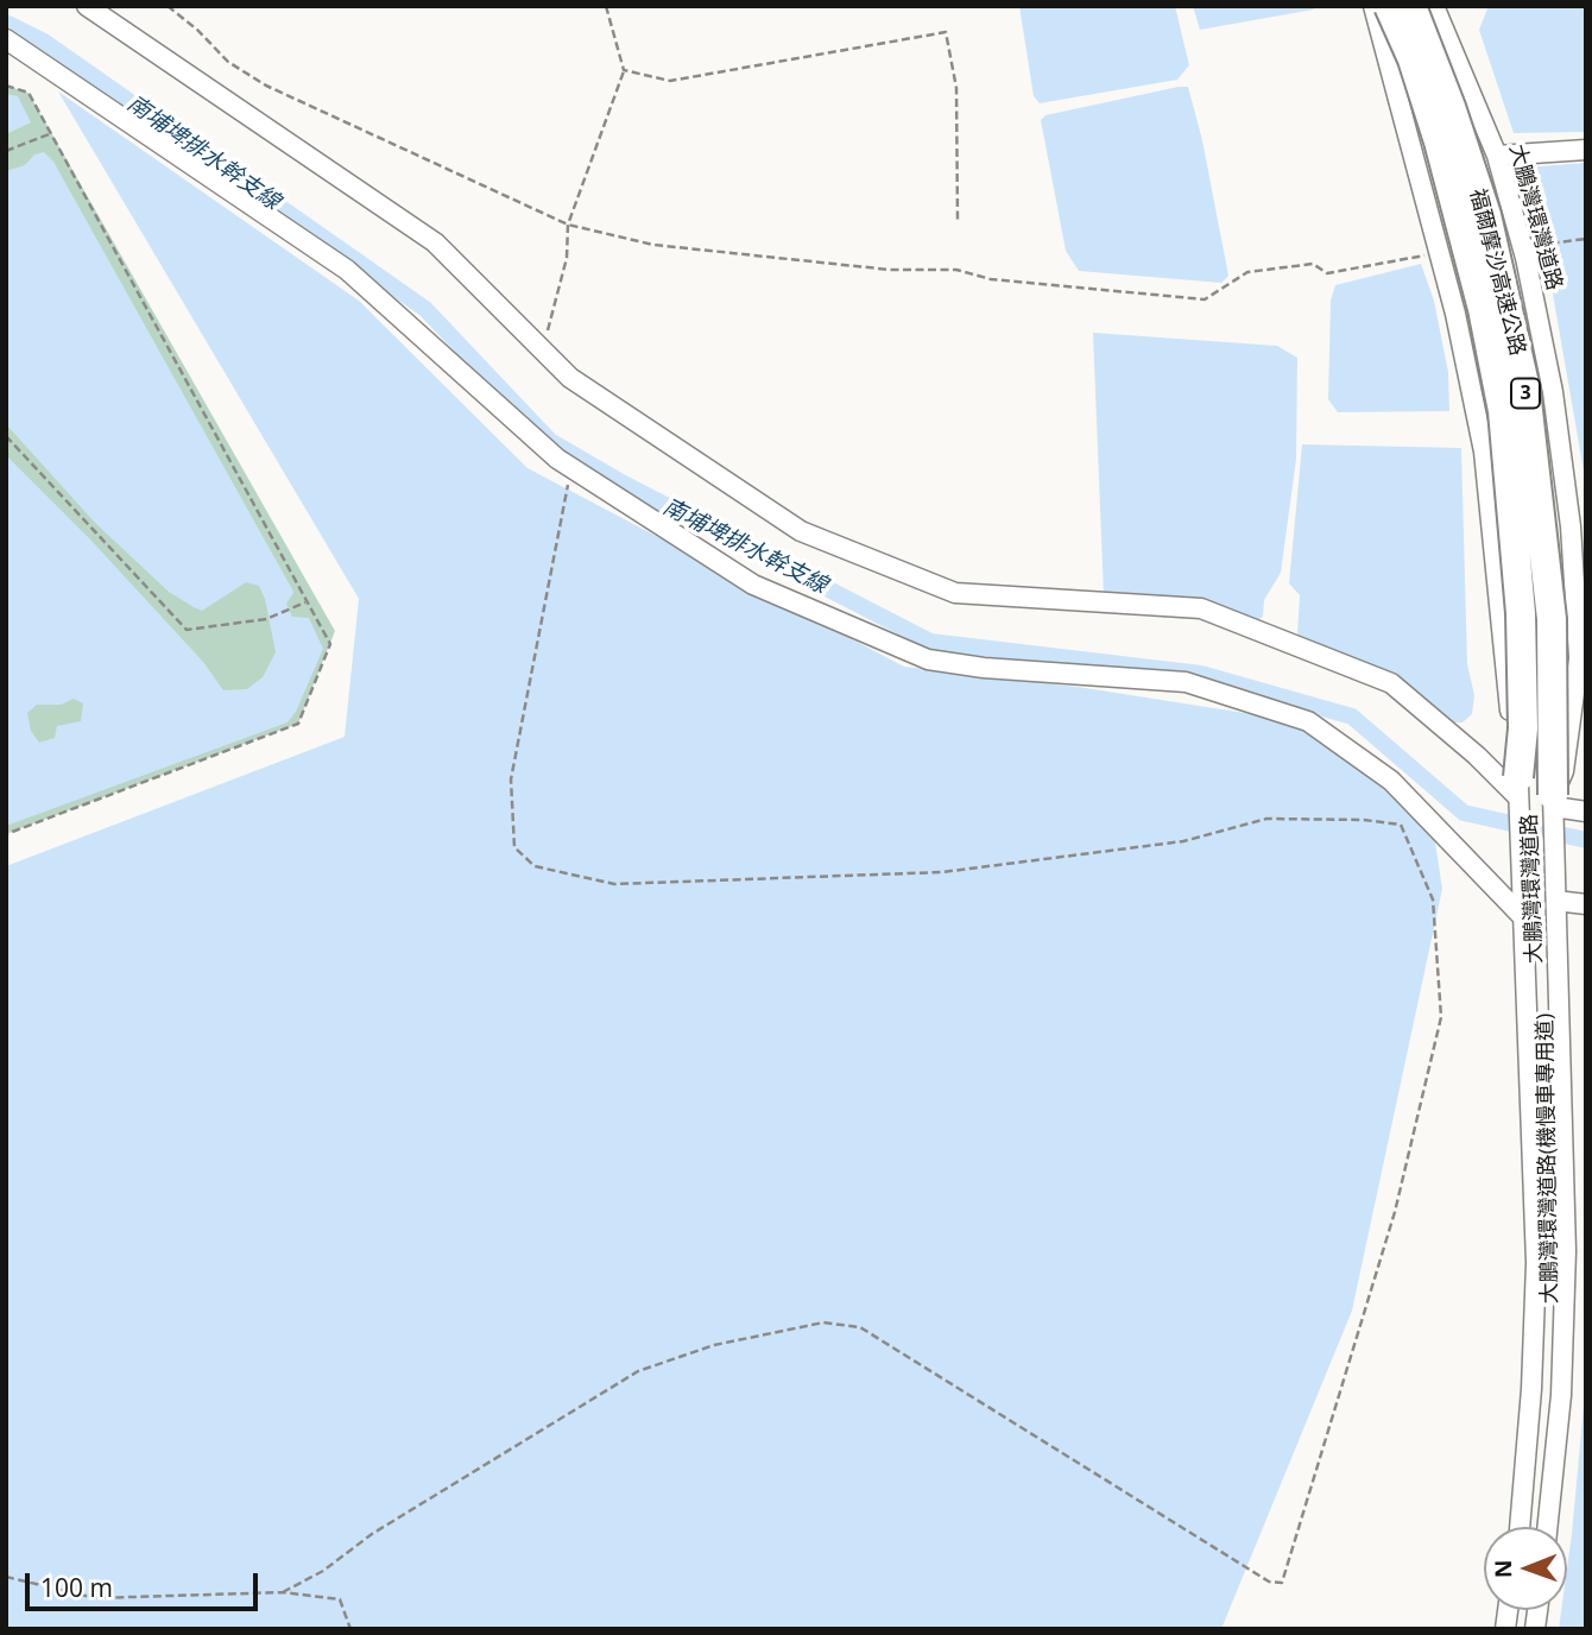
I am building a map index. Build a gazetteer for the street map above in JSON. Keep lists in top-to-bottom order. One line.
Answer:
{"streets":{"highway":["福爾摩沙高速公路","3"],"street":["大鵬灣環灣道路","大鵬灣環灣道路(機慢車專用道)"]},"crossings":[["大鵬灣環灣道路","福爾摩沙高速公路"],["大鵬灣環灣道路","大鵬灣環灣道路(機慢車專用道)"]],"water":["南埔埤排水幹支線"],"scale_bar":"100 m","north":"left"}
